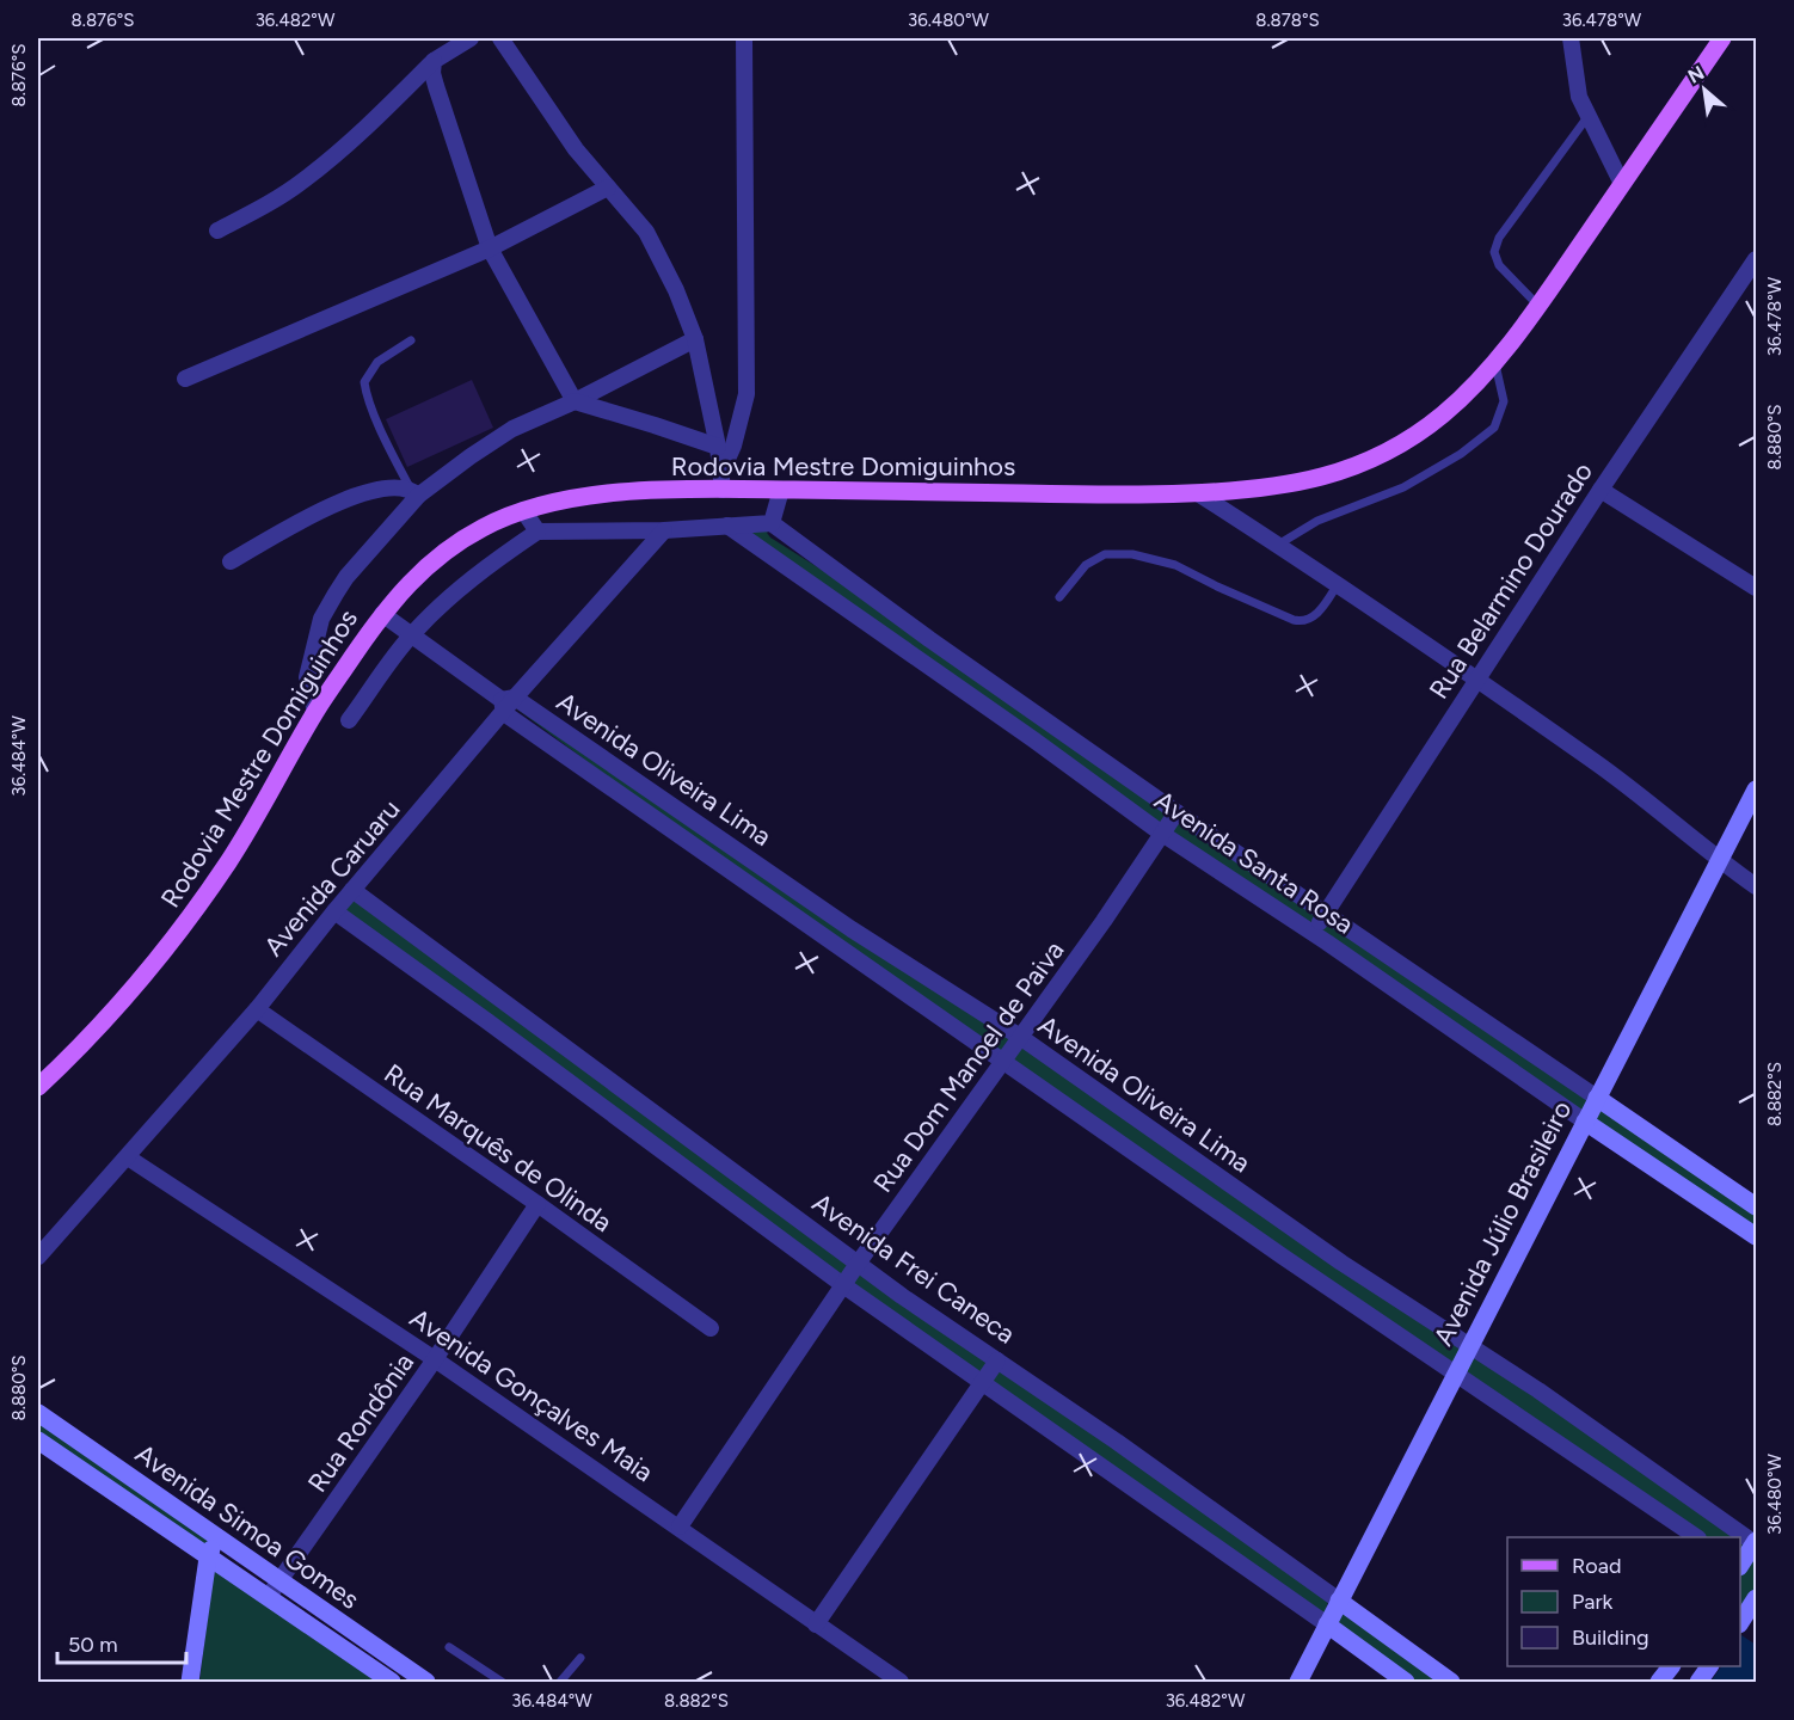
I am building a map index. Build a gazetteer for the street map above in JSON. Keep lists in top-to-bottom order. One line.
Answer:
{"streets":{"main road":["Rodovia Mestre Domiguinhos","Avenida Santa Rosa","Avenida Júlio Brasileiro","Avenida Frei Caneca","Avenida Simoa Gomes"],"street":["Rua Belarmino Dourado","Avenida Oliveira Lima","Avenida Caruaru","Rua Dom Manoel de Paiva","Rua Marquês de Olinda","Avenida Gonçalves Maia","Rua Rondônia"]},"crossings":[["Rodovia Mestre Domiguinhos","Avenida Oliveira Lima"],["Rua Belarmino Dourado","Avenida Santa Rosa"],["Avenida Oliveira Lima","Avenida Caruaru"],["Avenida Oliveira Lima","Rua Dom Manoel de Paiva"],["Avenida Oliveira Lima","Avenida Júlio Brasileiro"],["Avenida Santa Rosa","Rua Dom Manoel de Paiva"],["Avenida Santa Rosa","Avenida Júlio Brasileiro"],["Avenida Caruaru","Rua Marquês de Olinda"],["Avenida Caruaru","Avenida Frei Caneca"],["Avenida Caruaru","Avenida Gonçalves Maia"],["Rua Dom Manoel de Paiva","Avenida Frei Caneca"],["Rua Dom Manoel de Paiva","Avenida Gonçalves Maia"],["Rua Marquês de Olinda","Rua Rondônia"],["Avenida Júlio Brasileiro","Avenida Frei Caneca"],["Avenida Gonçalves Maia","Rua Rondônia"],["Rua Rondônia","Avenida Simoa Gomes"]],"legend":["Road","Park","Building"],"scale_bar":"50 m","north":"top left","coordinates":["8.876°S","36.482°W","36.480°W","8.878°S","36.478°W","8.880°S","36.484°W","8.882°S"]}
